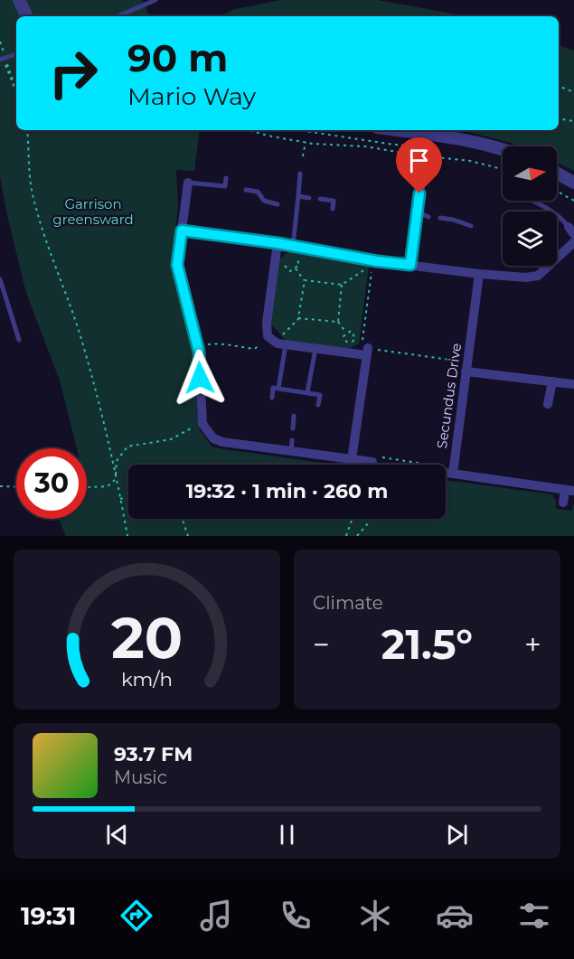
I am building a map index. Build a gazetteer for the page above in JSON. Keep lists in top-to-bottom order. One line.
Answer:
{"streets":{"street":["Secundus Drive"]},"parks":["Garrison greensward"],"north":"right","page":{"turn":["90 m","Mario Way"],"limit":"30","trip":"19:32 · 1 min · 260 m","tile":"Climate","heat":["−","21.5°","+"],"song":["93.7 FM","Music"],"tabs":"19:31","gauge":["20","km/h"]}}
